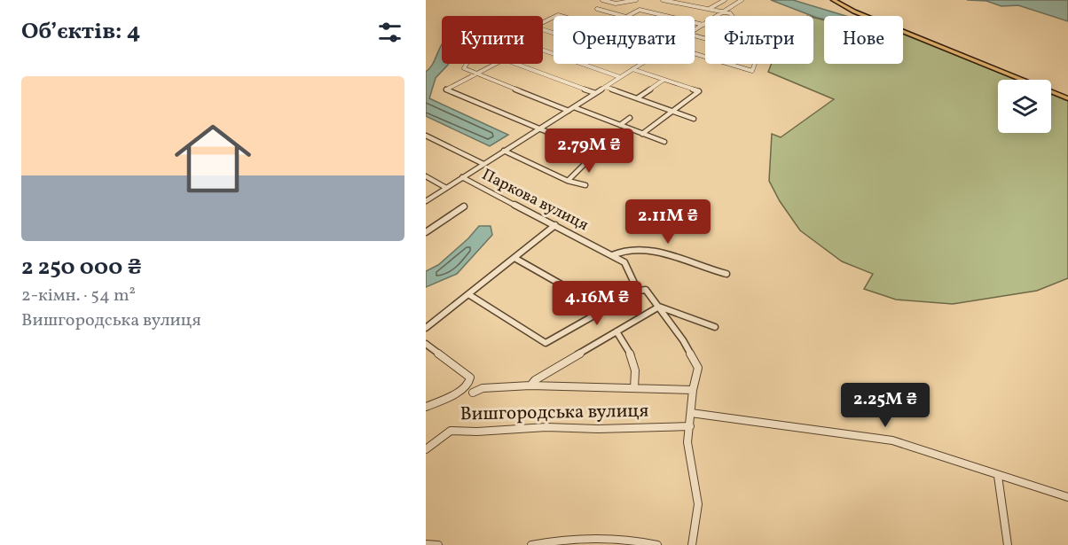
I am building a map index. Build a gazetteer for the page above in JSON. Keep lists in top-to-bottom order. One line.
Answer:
{"streets":{"street":["Паркова вулиця","Вишгородська вулиця"]},"page":{"heading":"Об’єктів: 4","chip":["Купити","Орендувати","Фільтри","Нове"],"list":[{"name":"2 250 000 ₴","note":"2-кімн. · 54 m² · Вишгородська вулиця"}],"price":["2.79M ₴","2.11M ₴","4.16M ₴","2.25M ₴"]}}
